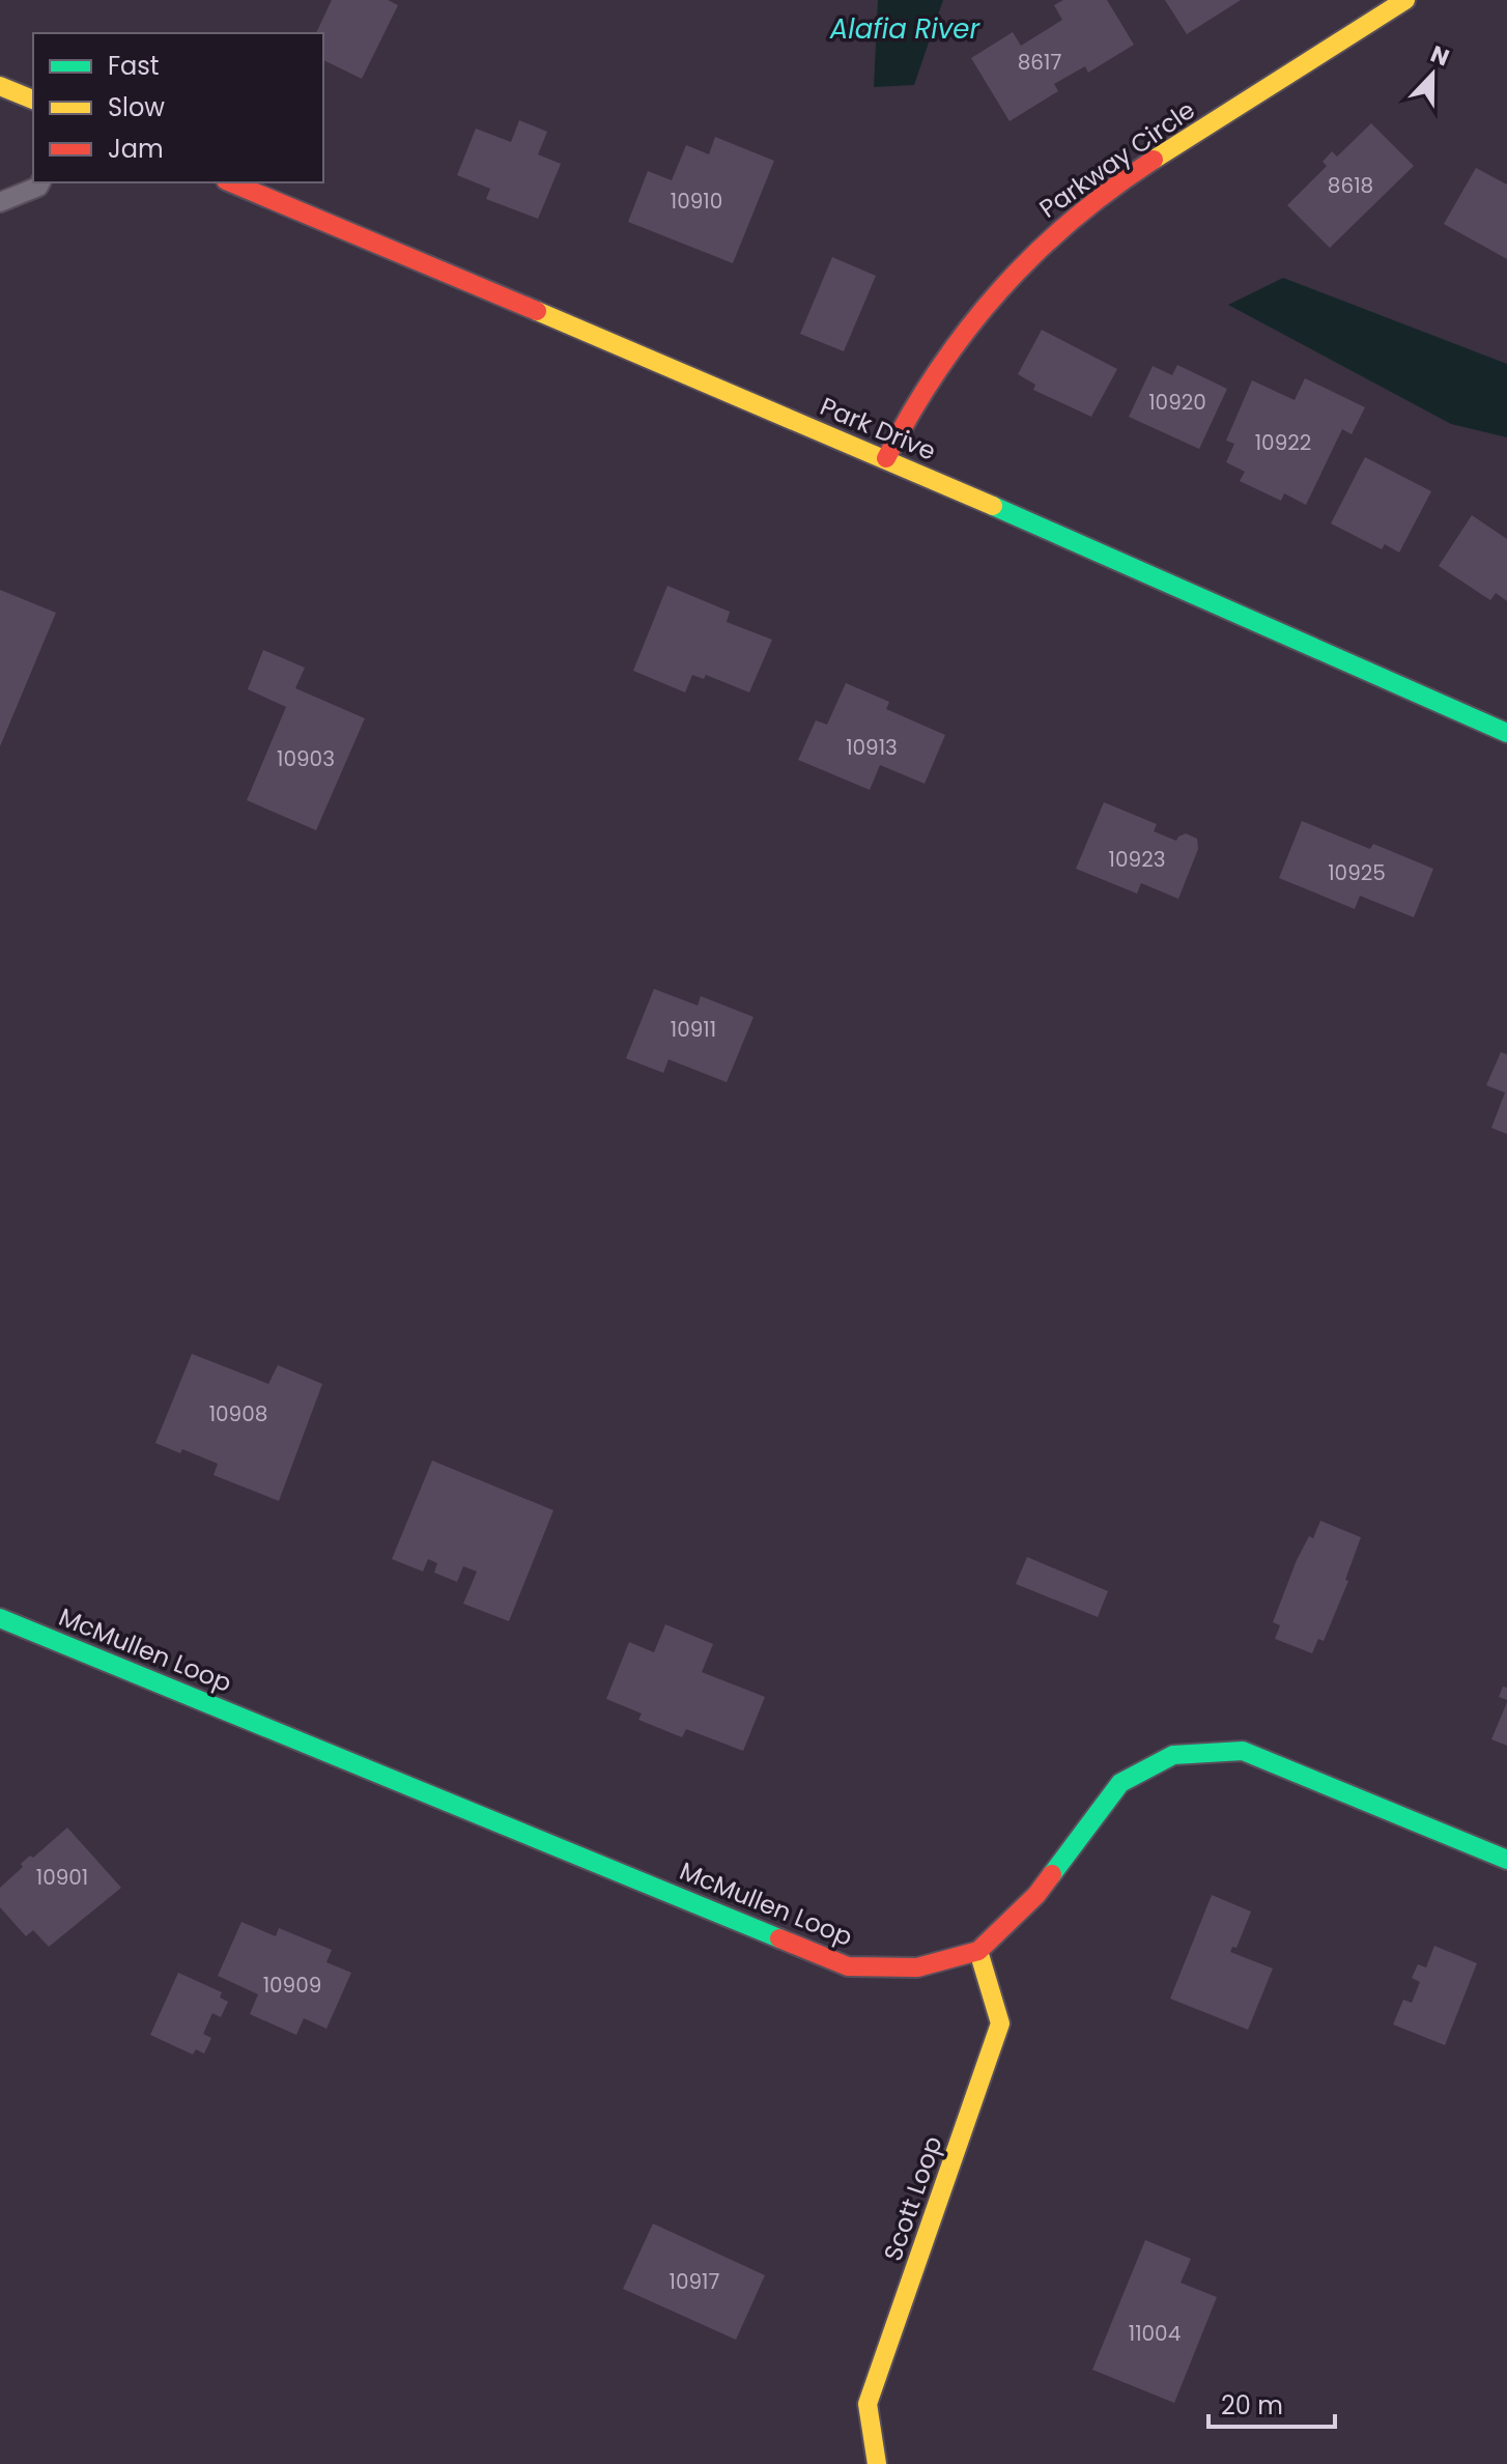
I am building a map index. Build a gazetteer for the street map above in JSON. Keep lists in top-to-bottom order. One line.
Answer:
{"streets":{"street":["Parkway Circle","Park Drive","McMullen Loop","Scott Loop"]},"crossings":[["Parkway Circle","Park Drive"],["McMullen Loop","Scott Loop"]],"water":["Alafia River"],"house_numbers":["8617","8618","10910","10920","10922","10913","10903","10923","10925","10911","10908","10901","10909","10917","11004"],"legend":["Fast","Slow","Jam"],"scale_bar":"20 m","north":"top"}
